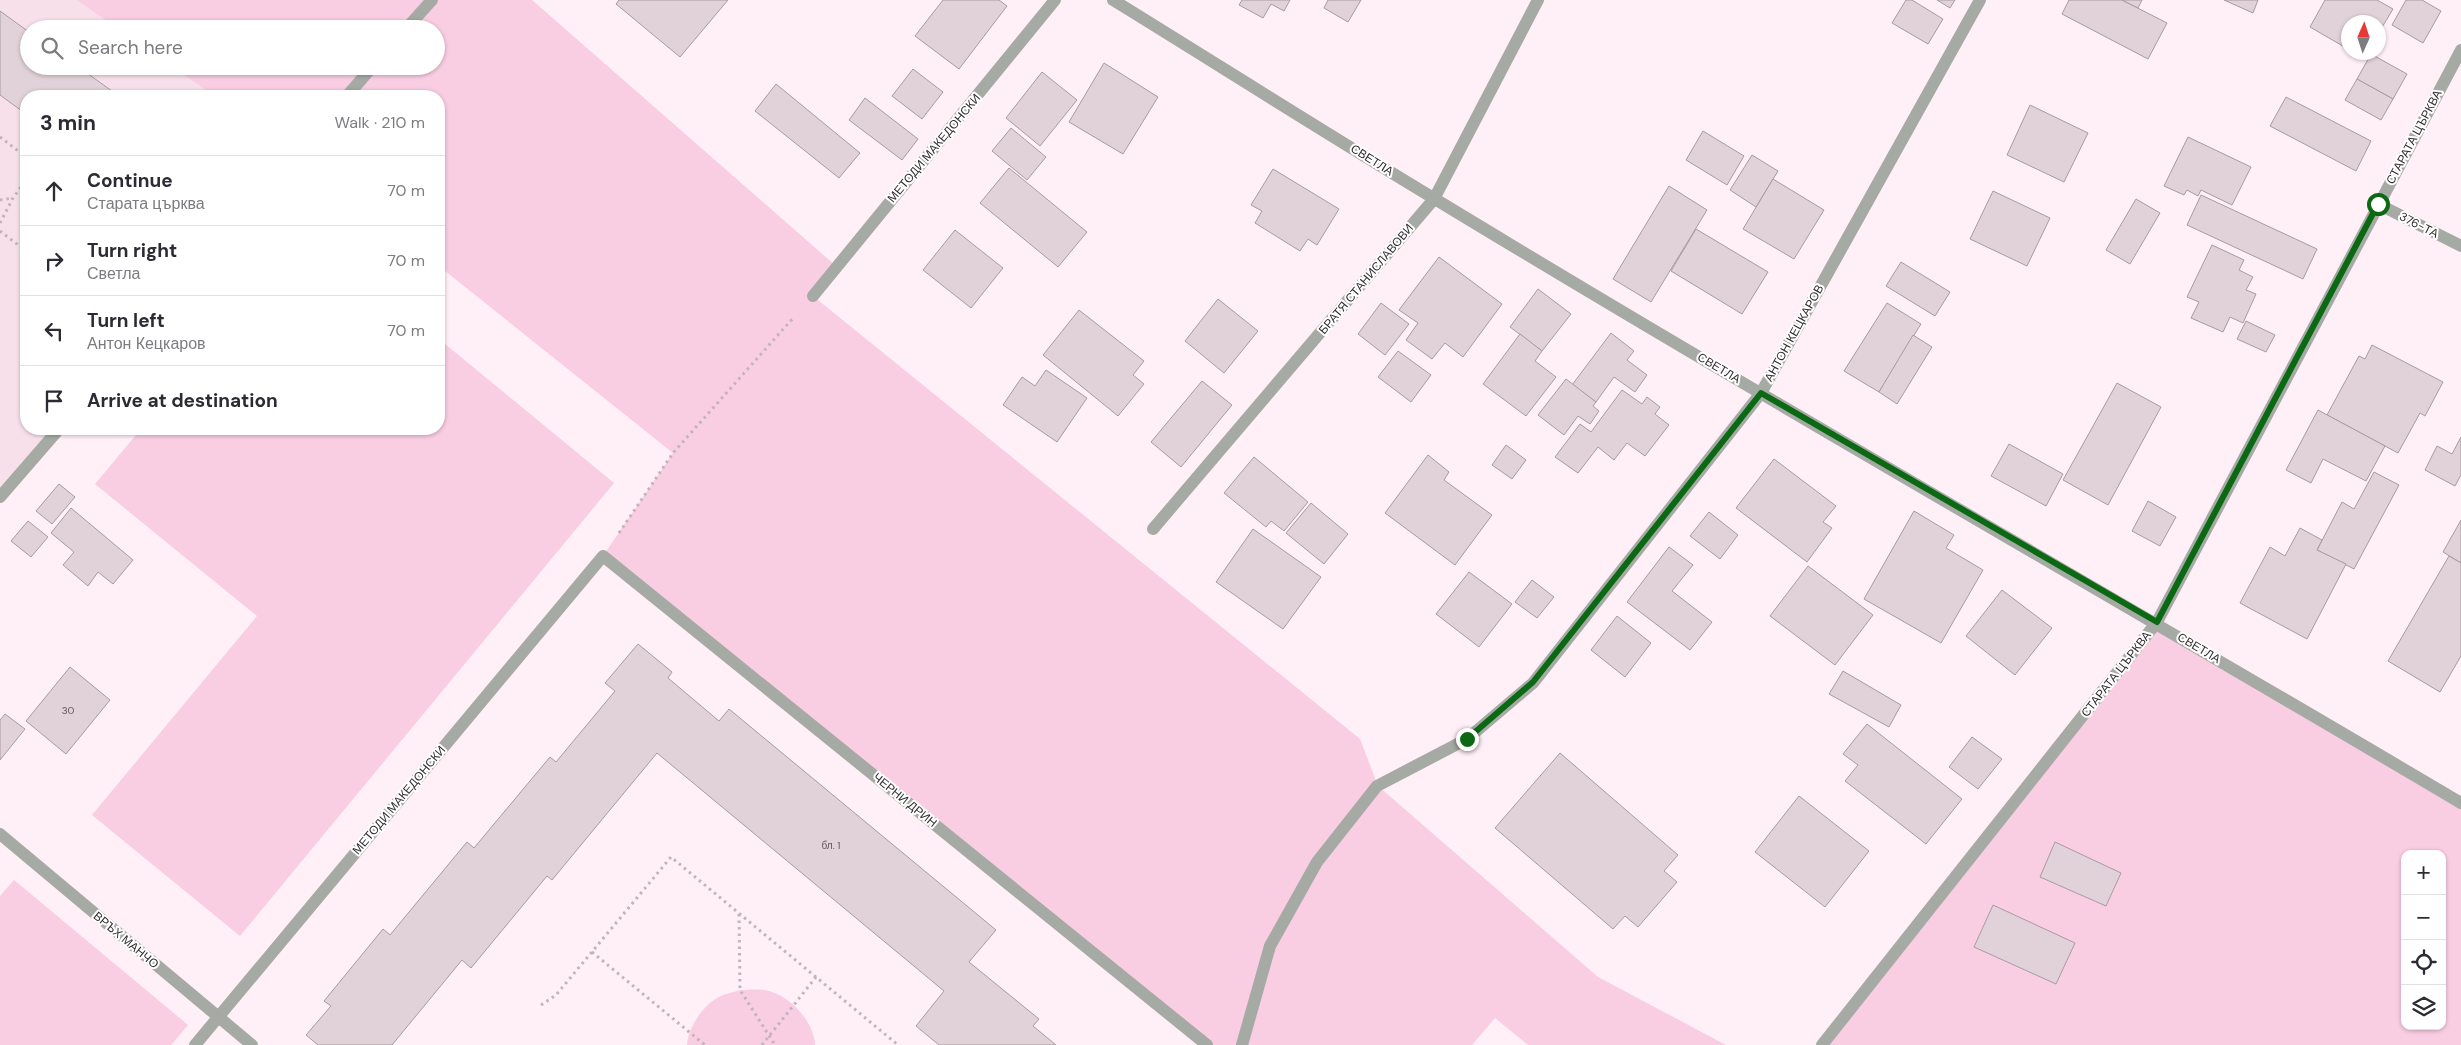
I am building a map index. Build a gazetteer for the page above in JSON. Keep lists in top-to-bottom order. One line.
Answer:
{"streets":{"street":["СТАРАТА ЦЪРКВА","МЕТОДИ МАКЕДОНСКИ","СВЕТЛА","376-ТА","БРАТЯ СТАНИСЛАВОВИ","АНТОН КЕЦКАРОВ","ЧЕРНИ ДРИН","ВРЪХ МАНЧО"]},"crossings":[["СТАРАТА ЦЪРКВА","СВЕТЛА"],["СТАРАТА ЦЪРКВА","376-ТА"],["МЕТОДИ МАКЕДОНСКИ","ЧЕРНИ ДРИН"],["МЕТОДИ МАКЕДОНСКИ","ВРЪХ МАНЧО"],["СВЕТЛА","БРАТЯ СТАНИСЛАВОВИ"],["СВЕТЛА","АНТОН КЕЦКАРОВ"]],"house_numbers":["30","бл. 1"],"north":"top","page":{"search":"Search here","heading":["3 min","Walk · 210 m"],"list":[["Continue","Старата църква","70 m"],["Turn right","Светла","70 m"],["Turn left","Антон Кецкаров","70 m"],"Arrive at destination"],"map_buttons":["+","−"]}}
